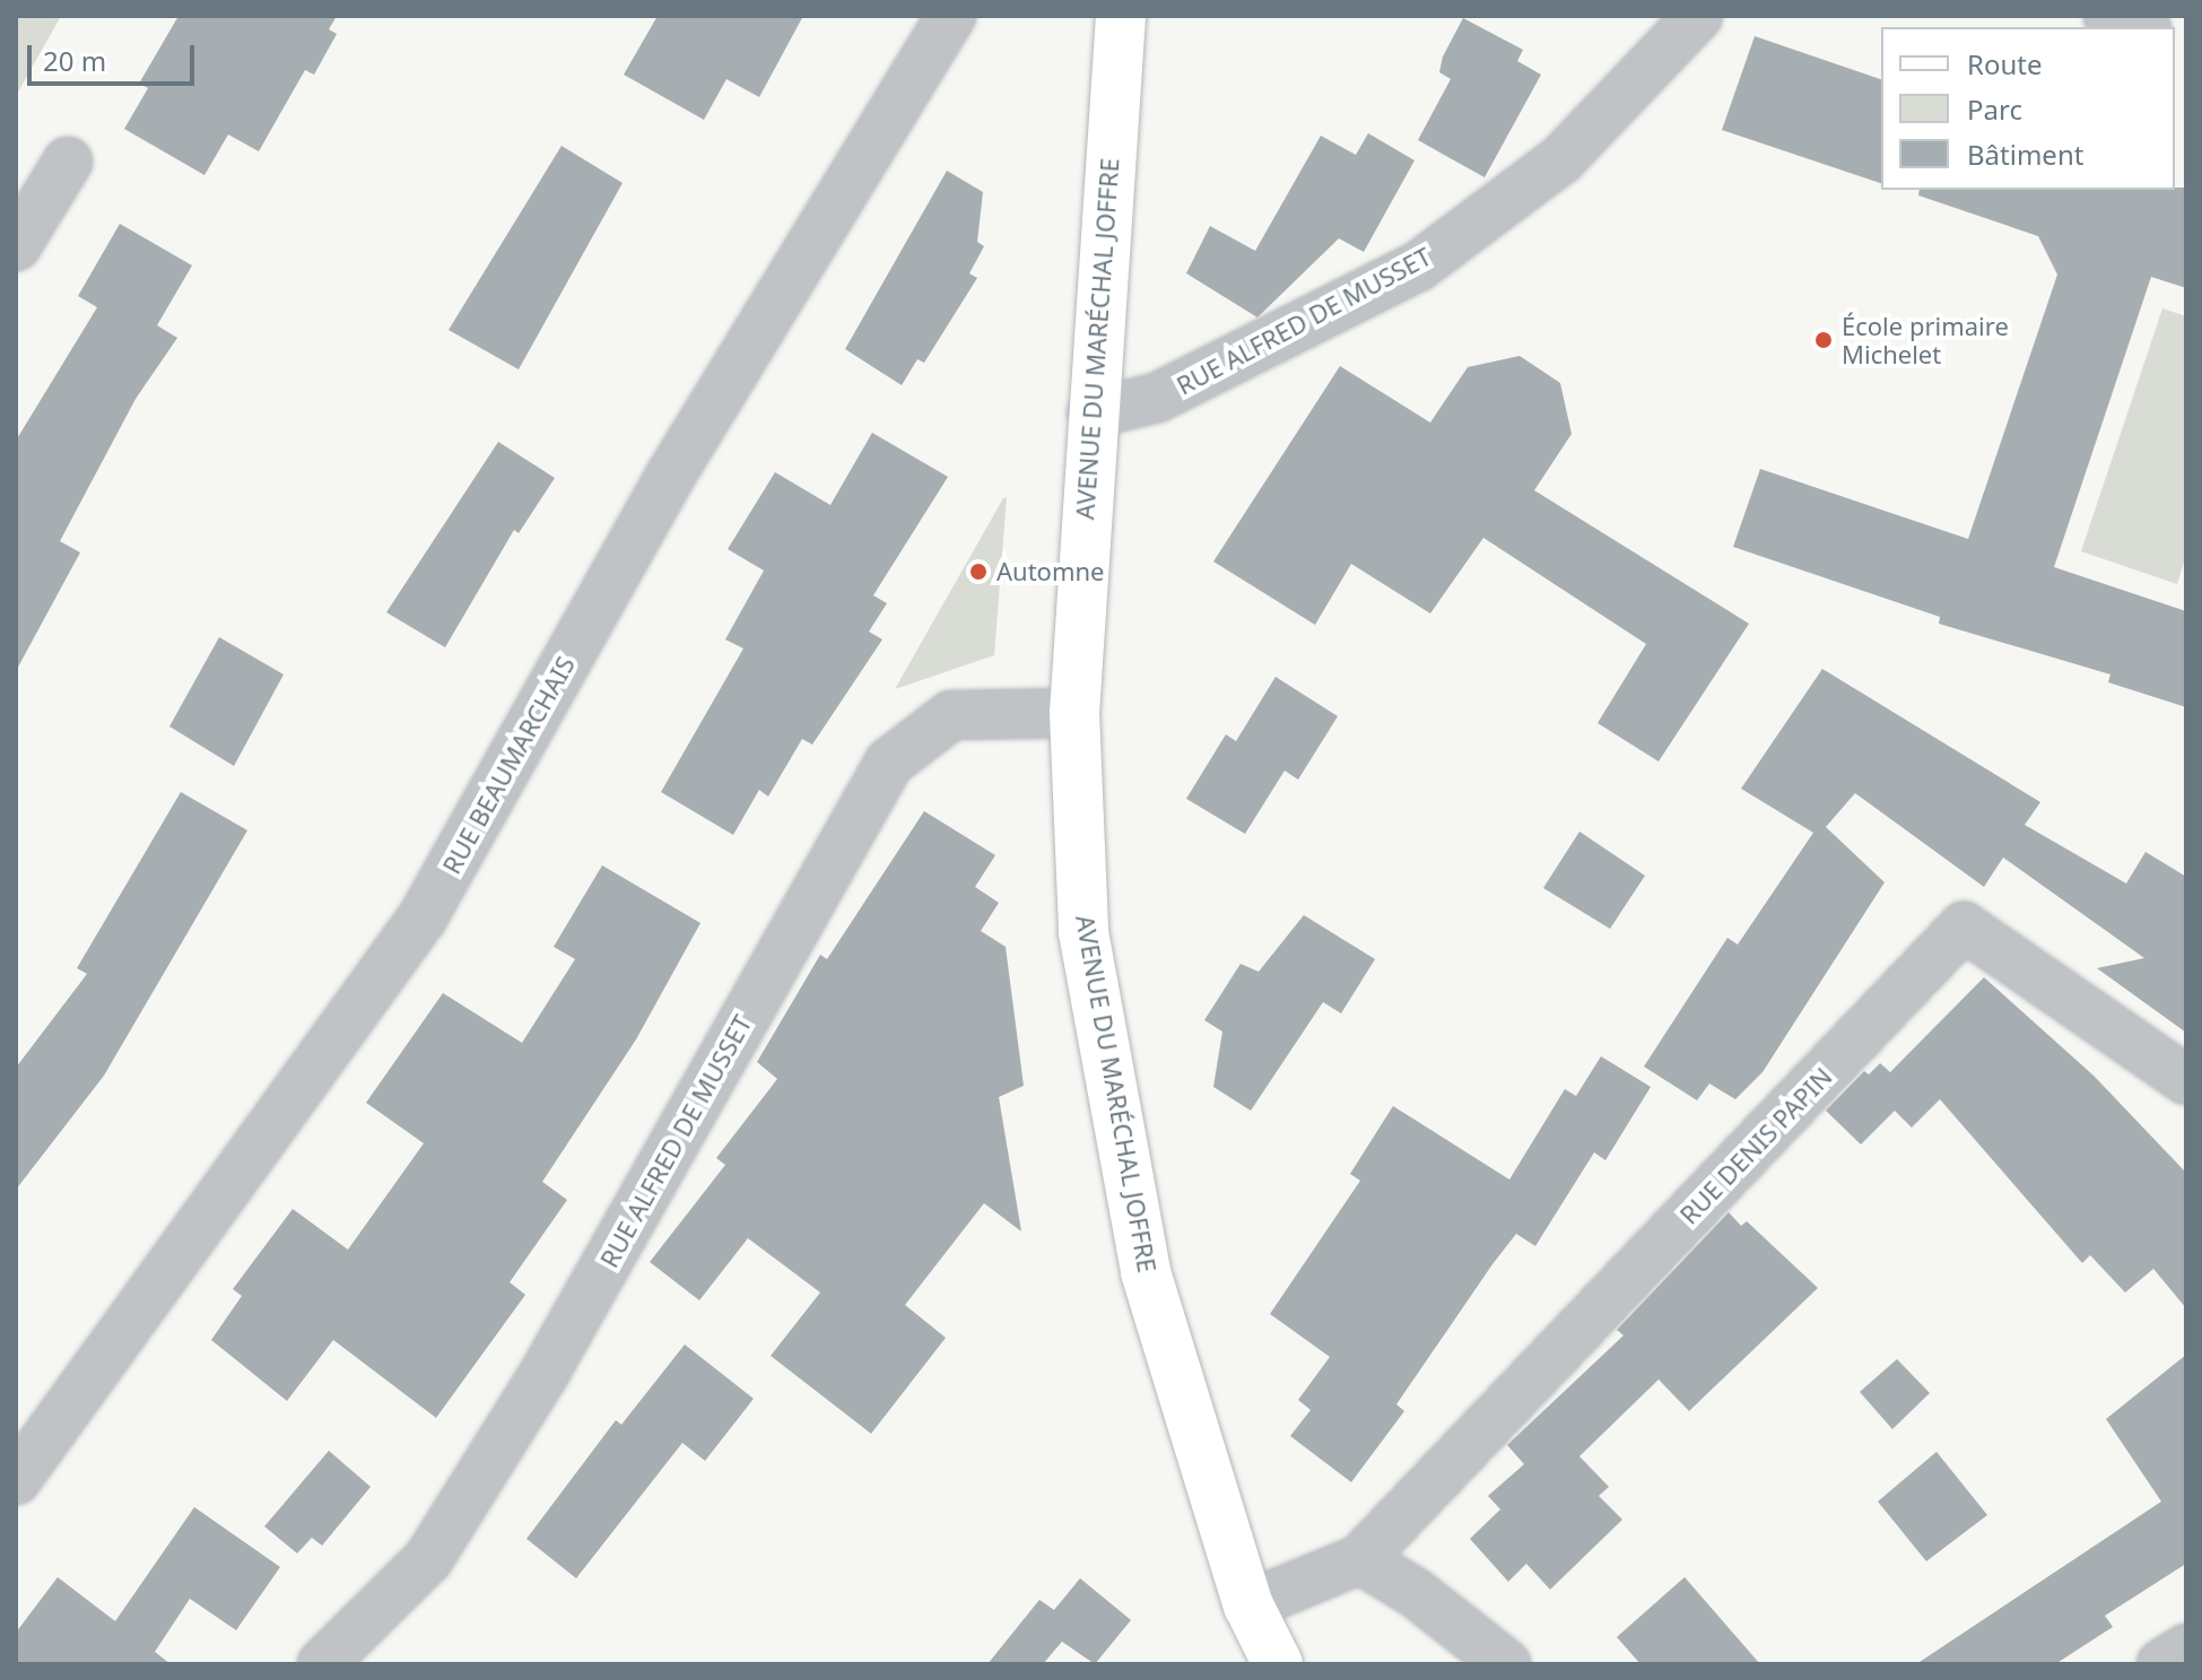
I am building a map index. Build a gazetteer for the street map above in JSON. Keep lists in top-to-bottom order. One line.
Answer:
{"streets":{"main road":["AVENUE DU MARÉCHAL JOFFRE"],"street":["RUE ALFRED DE MUSSET","RUE BEAUMARCHAIS","RUE DENIS PAPIN"]},"crossings":[["RUE ALFRED DE MUSSET","AVENUE DU MARÉCHAL JOFFRE"],["AVENUE DU MARÉCHAL JOFFRE","RUE DENIS PAPIN"]],"places":["École primaire Michelet","Automne"],"legend":["Route","Parc","Bâtiment"],"scale_bar":"20 m"}
